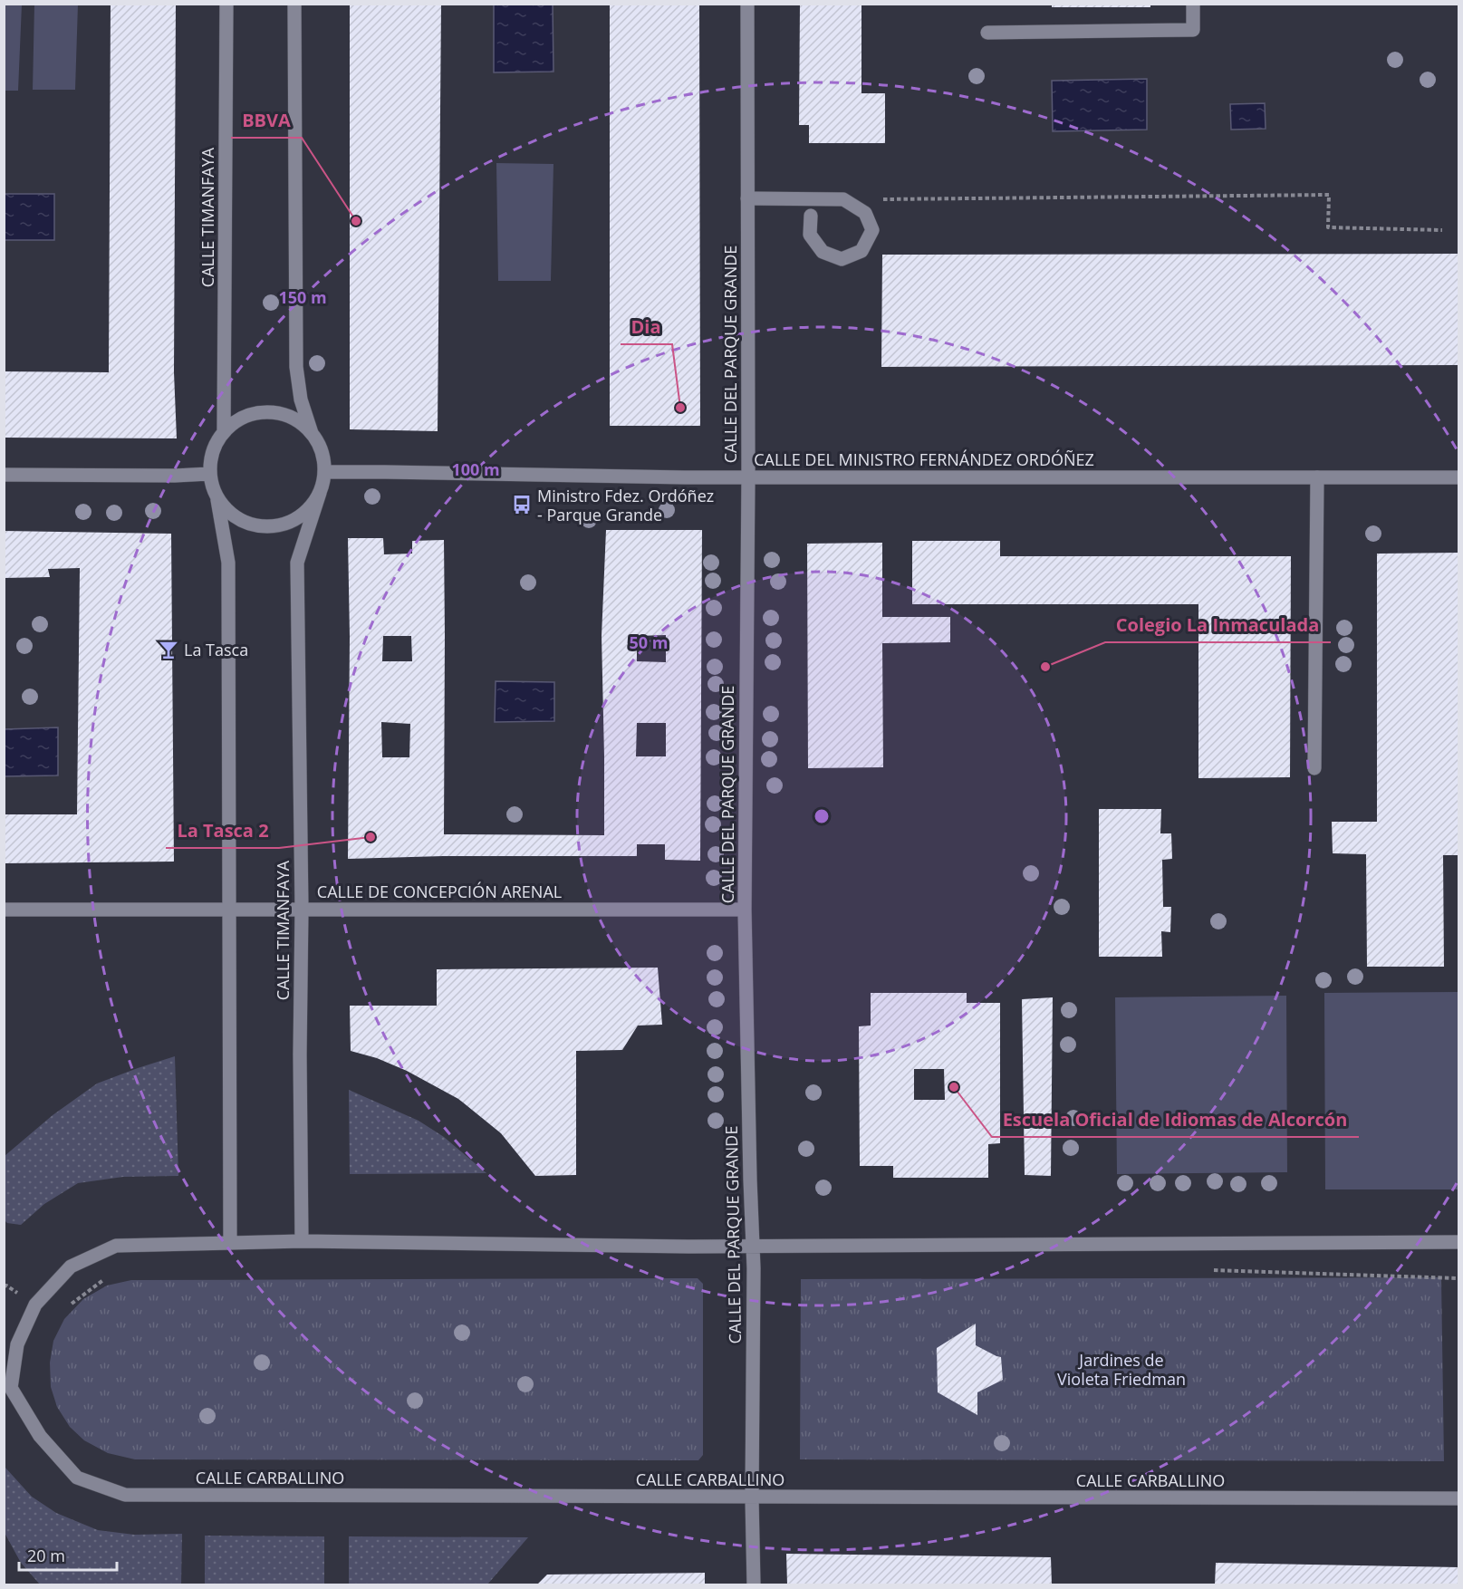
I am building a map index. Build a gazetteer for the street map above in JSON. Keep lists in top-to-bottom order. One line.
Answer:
{"streets":{"street":["CALLE TIMANFAYA","CALLE DEL PARQUE GRANDE","CALLE DEL MINISTRO FERNÁNDEZ ORDÓÑEZ","CALLE DE CONCEPCIÓN ARENAL","CALLE CARBALLINO"]},"crossings":[["CALLE TIMANFAYA","CALLE DEL MINISTRO FERNÁNDEZ ORDÓÑEZ"],["CALLE TIMANFAYA","CALLE DE CONCEPCIÓN ARENAL"],["CALLE TIMANFAYA","CALLE CARBALLINO"],["CALLE DEL PARQUE GRANDE","CALLE DEL MINISTRO FERNÁNDEZ ORDÓÑEZ"],["CALLE DEL PARQUE GRANDE","CALLE DE CONCEPCIÓN ARENAL"],["CALLE DEL PARQUE GRANDE","CALLE CARBALLINO"]],"parks":["Jardines de Violeta Friedman"],"places":{"other":["BBVA","Dia","Colegio La Inmaculada","La Tasca 2","Escuela Oficial de Idiomas de Alcorcón"],"bus stop":["Ministro Fdez. Ordóñez - Parque Grande"],"bar":["La Tasca"]},"scale_bar":"20 m","rings":["150 m","100 m","50 m"]}
